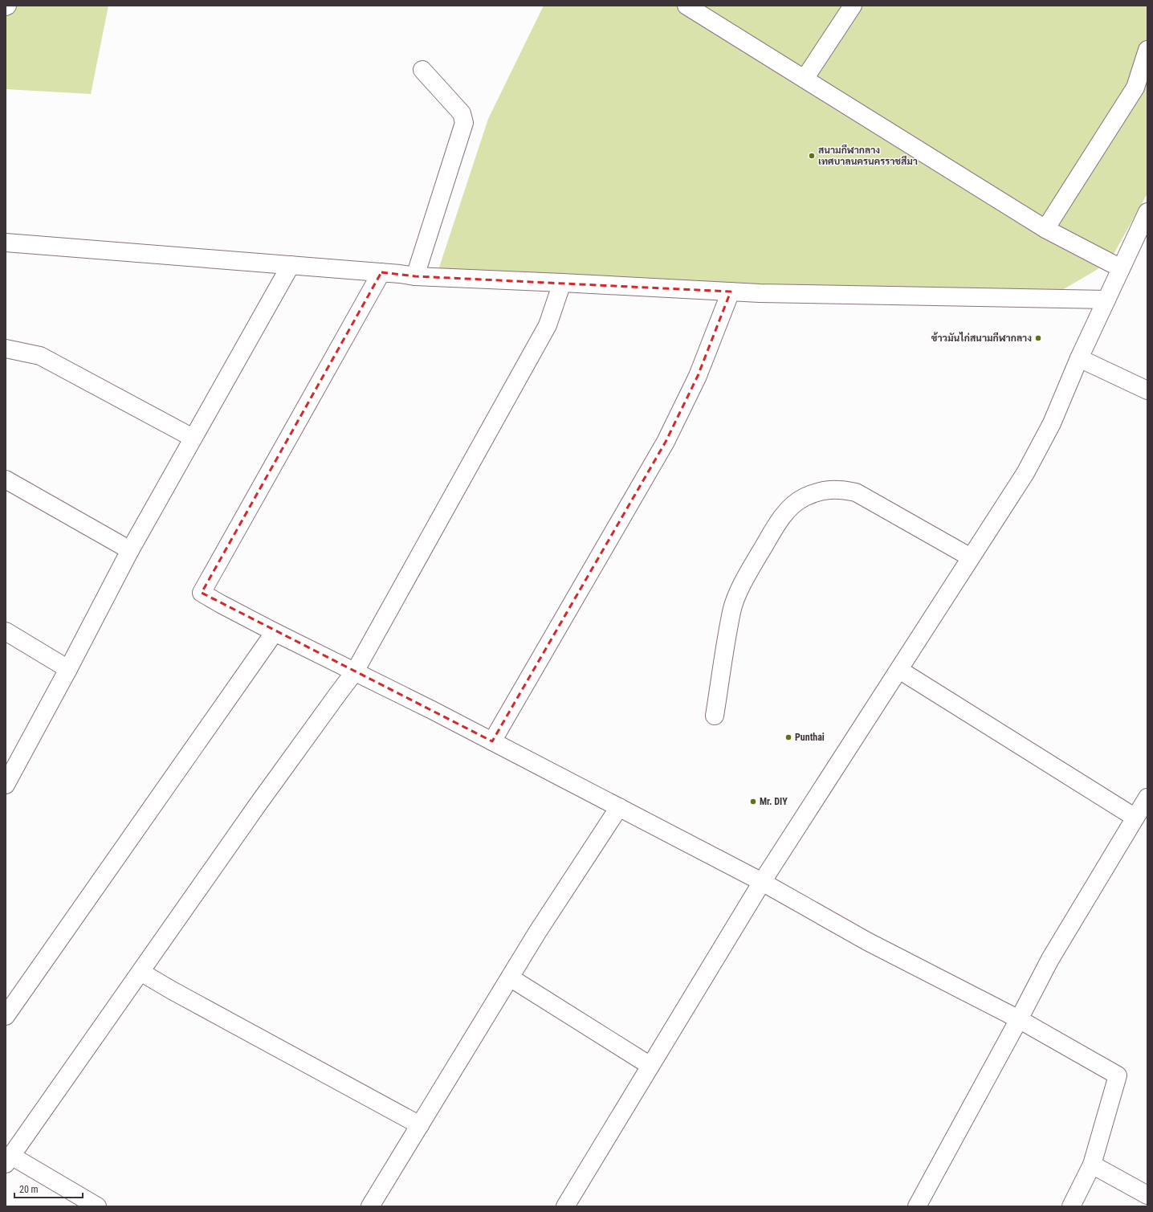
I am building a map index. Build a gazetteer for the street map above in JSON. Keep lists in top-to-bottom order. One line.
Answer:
{"places":["สนามกีฬากลาง เทศบาลนครนครราชสีมา","ข้าวมันไก่สนามกีฬากลาง","Punthai","Mr. DIY"],"scale_bar":"20 m"}
